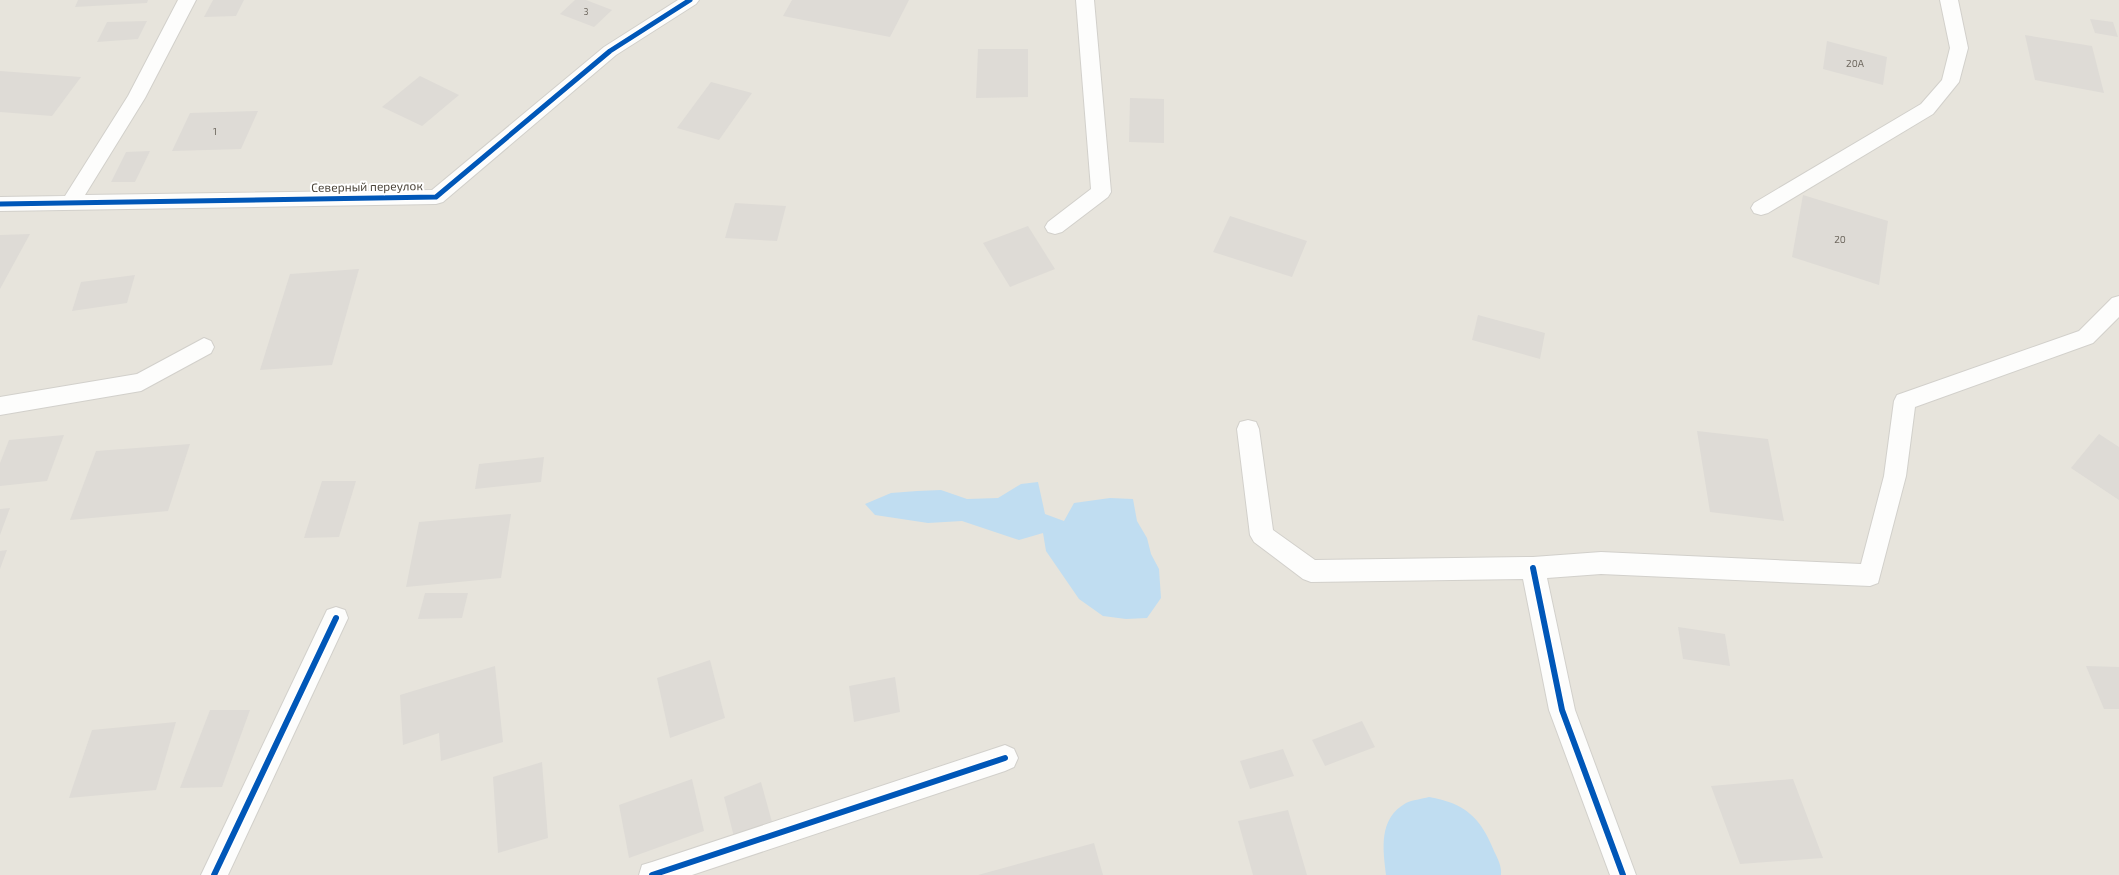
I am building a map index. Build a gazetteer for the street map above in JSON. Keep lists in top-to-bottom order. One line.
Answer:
{"streets":{"street":["Северный переулок"]},"house_numbers":["3","20А","1","20"]}
